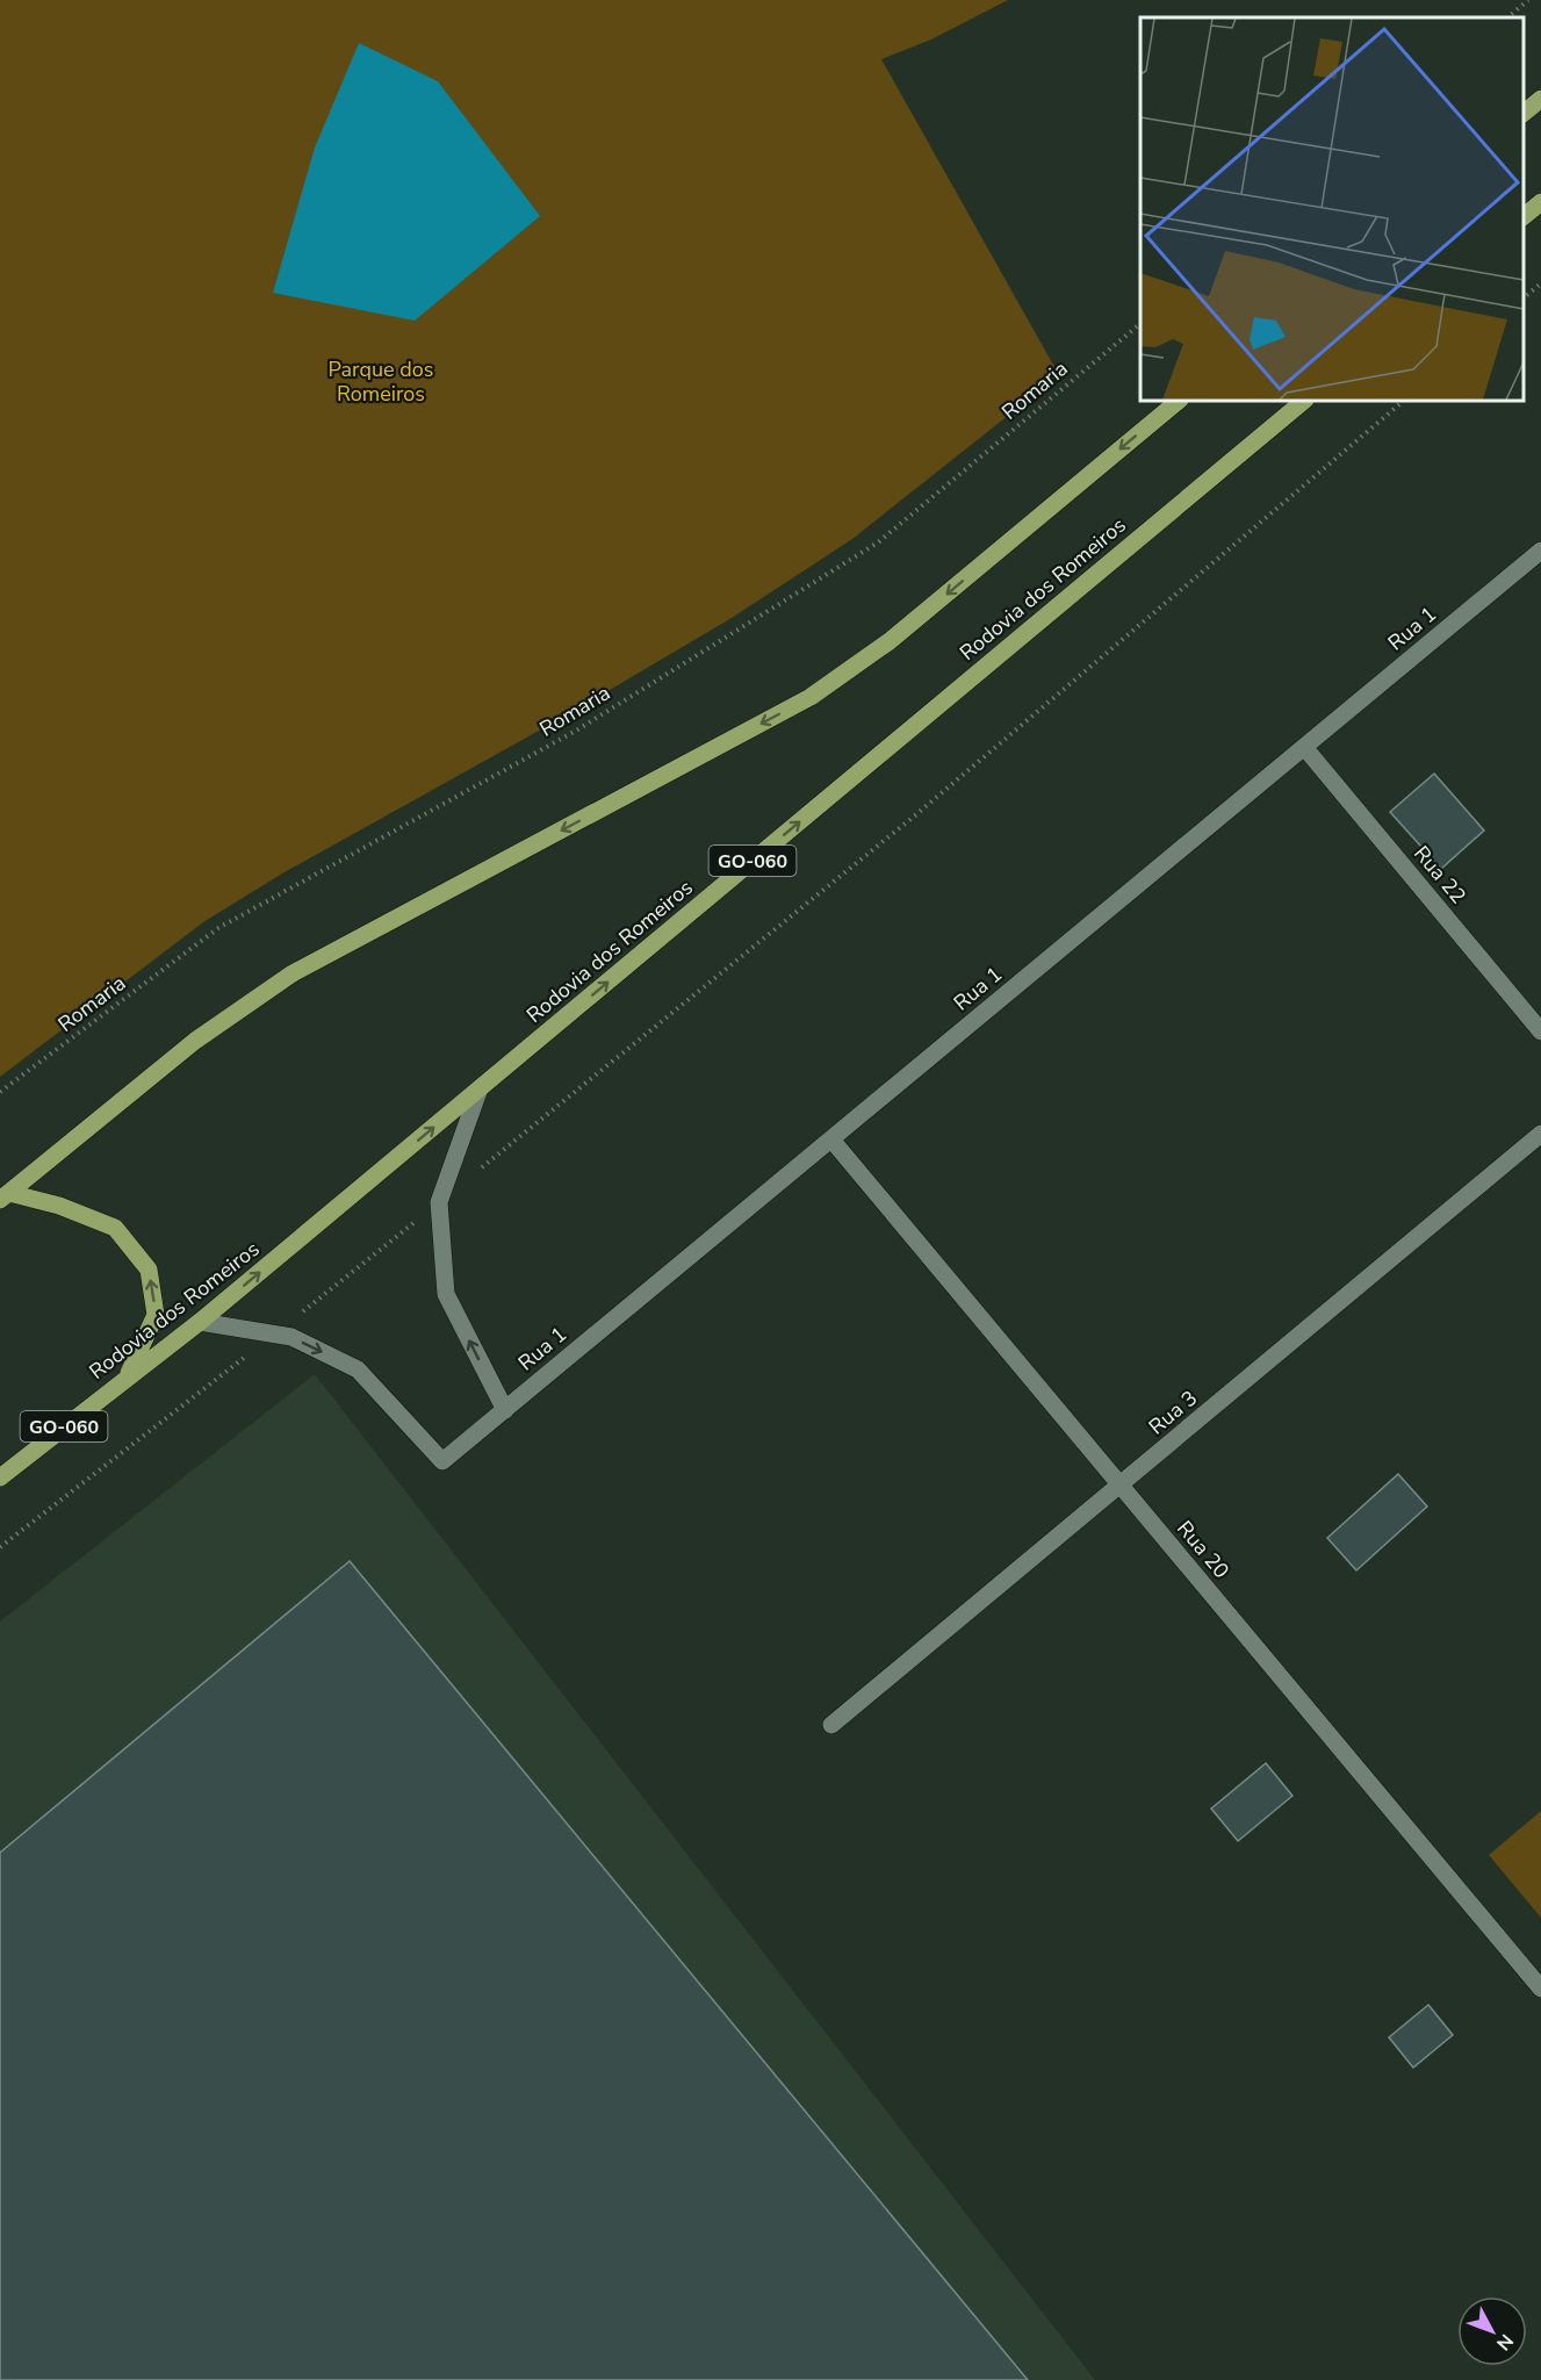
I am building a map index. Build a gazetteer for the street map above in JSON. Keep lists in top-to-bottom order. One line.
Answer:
{"streets":{"main road":["Rodovia dos Romeiros","GO-060"],"street":["Rua 1","Rua 22","Rua 3","Rua 20"],"path":["Romaria"]},"crossings":[["Rua 1","Rua 22"],["Rua 1","Rua 20"],["Rua 3","Rua 20"]],"parks":["Parque dos Romeiros"],"north":"bottom right"}
